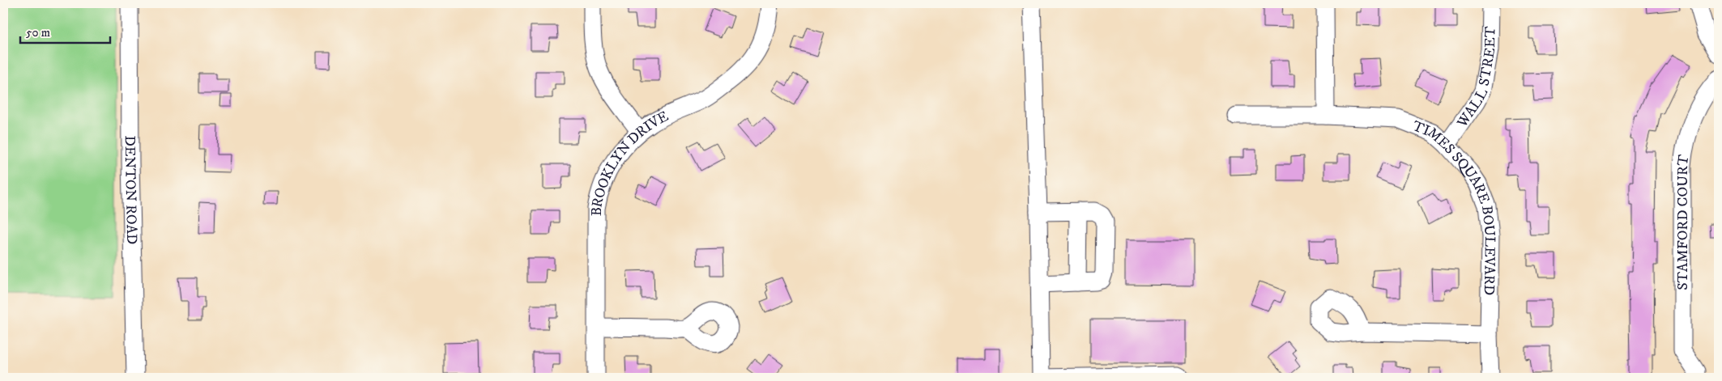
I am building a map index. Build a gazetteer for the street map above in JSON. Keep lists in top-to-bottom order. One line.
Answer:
{"streets":{"street":["WALL STREET","BROOKLYN DRIVE","DENTON ROAD","TIMES SQUARE BOULEVARD","STAMFORD COURT"]},"crossings":[["WALL STREET","TIMES SQUARE BOULEVARD"]],"scale_bar":"50 m"}
